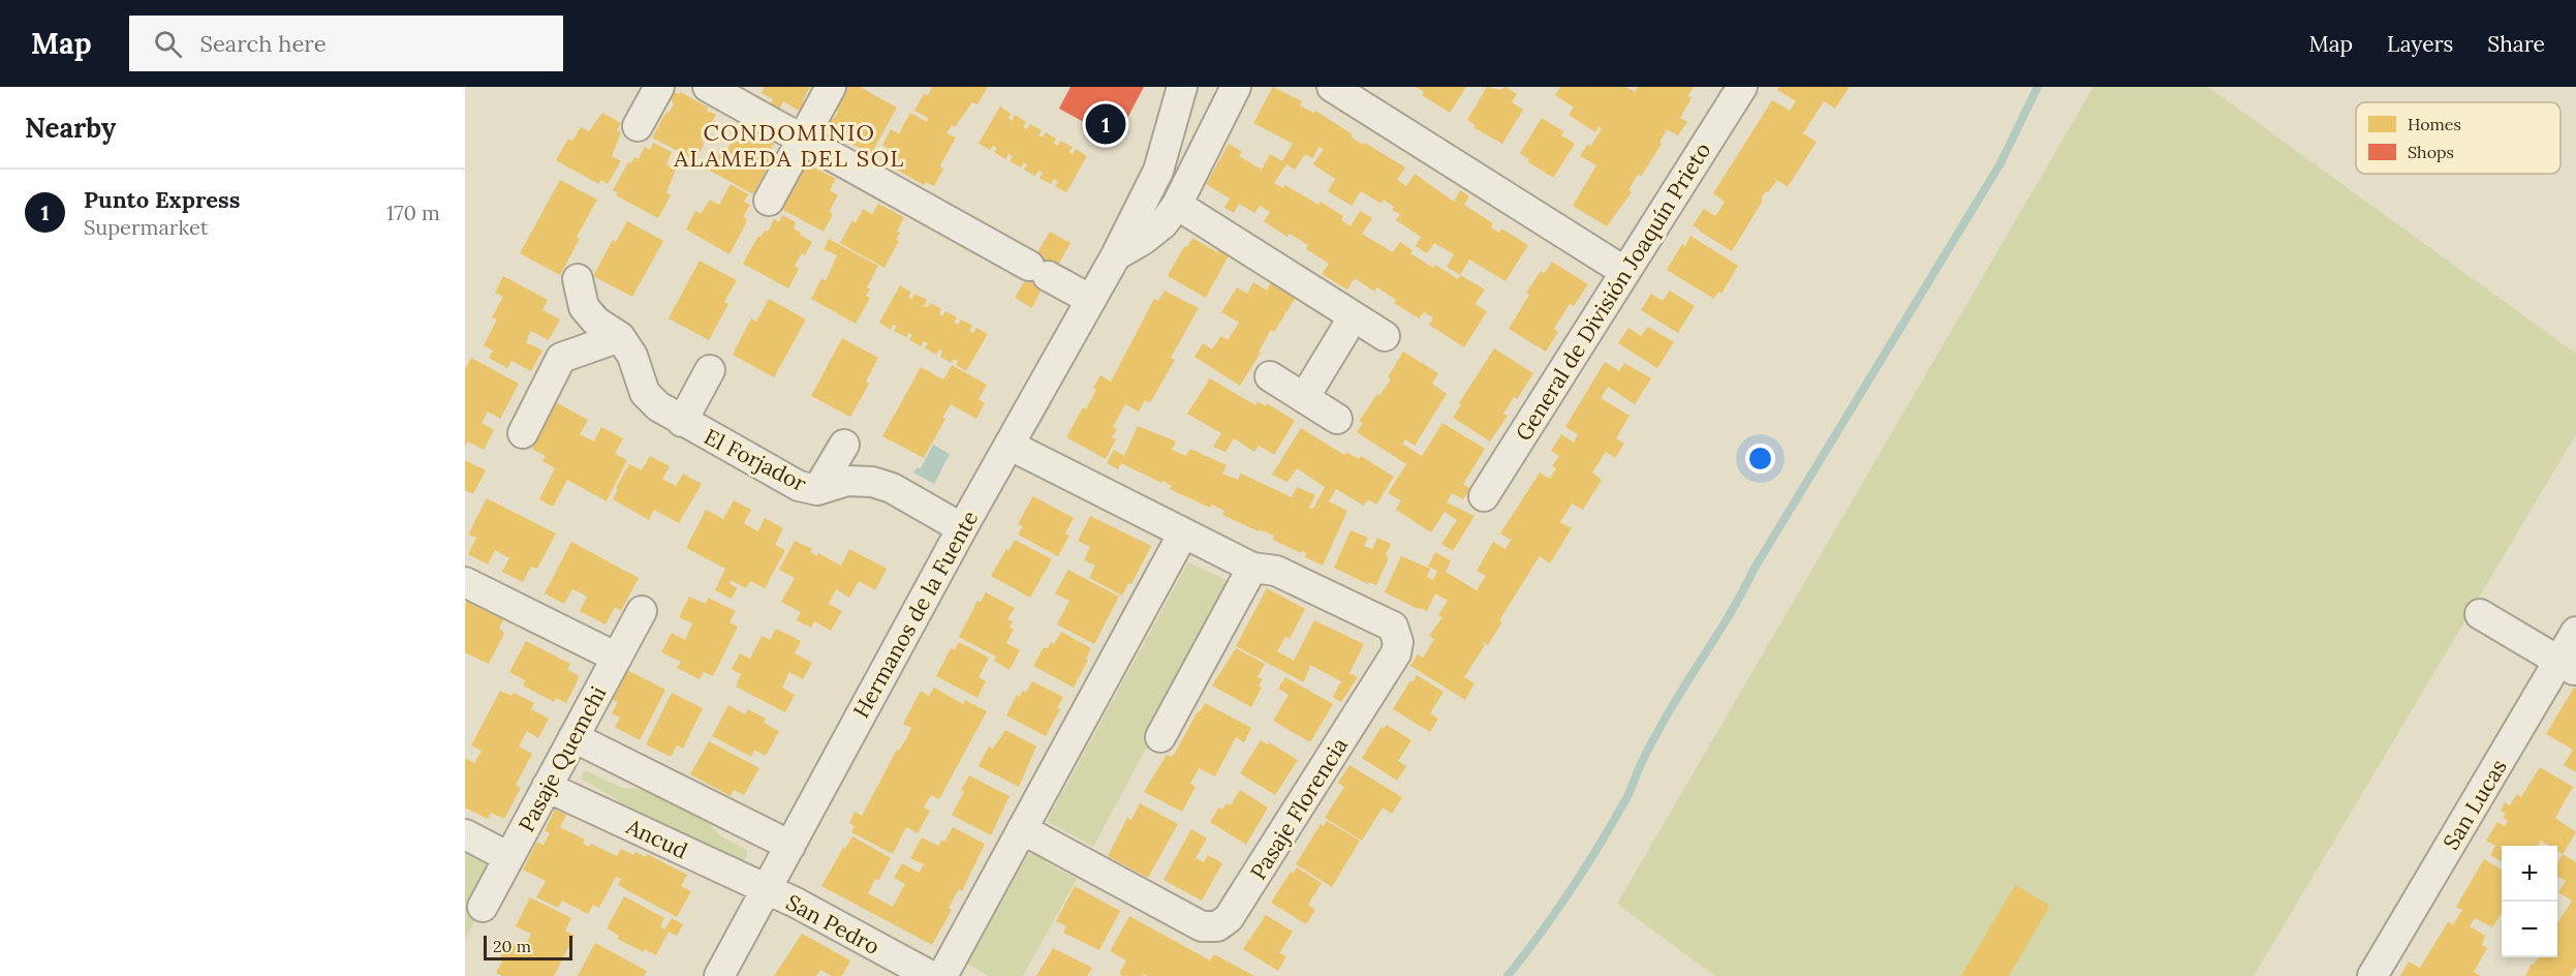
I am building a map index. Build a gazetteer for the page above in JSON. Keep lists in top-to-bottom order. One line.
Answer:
{"streets":{"street":["General de División Joaquín Prieto","El Forjador","Hermanos de la Fuente","Pasaje Quemchi","San Lucas","Pasaje Florencia","Ancud","San Pedro"]},"crossings":[["El Forjador","Hermanos de la Fuente"],["Hermanos de la Fuente","Pasaje Florencia"],["Hermanos de la Fuente","Ancud"],["Hermanos de la Fuente","San Pedro"],["Pasaje Quemchi","Ancud"],["Ancud","San Pedro"]],"districts":["CONDOMINIO ALAMEDA DEL SOL"],"legend":["Homes","Shops"],"scale_bar":"20 m","page":{"header":"Map","search":"Search here","nav":["Map","Layers","Share"],"heading":"Nearby","pins":"1","list":[{"mark":"1","name":"Punto Express","note":"Supermarket","value":"170 m"}],"map_buttons":["+","−"],"scale":"20 m"}}
